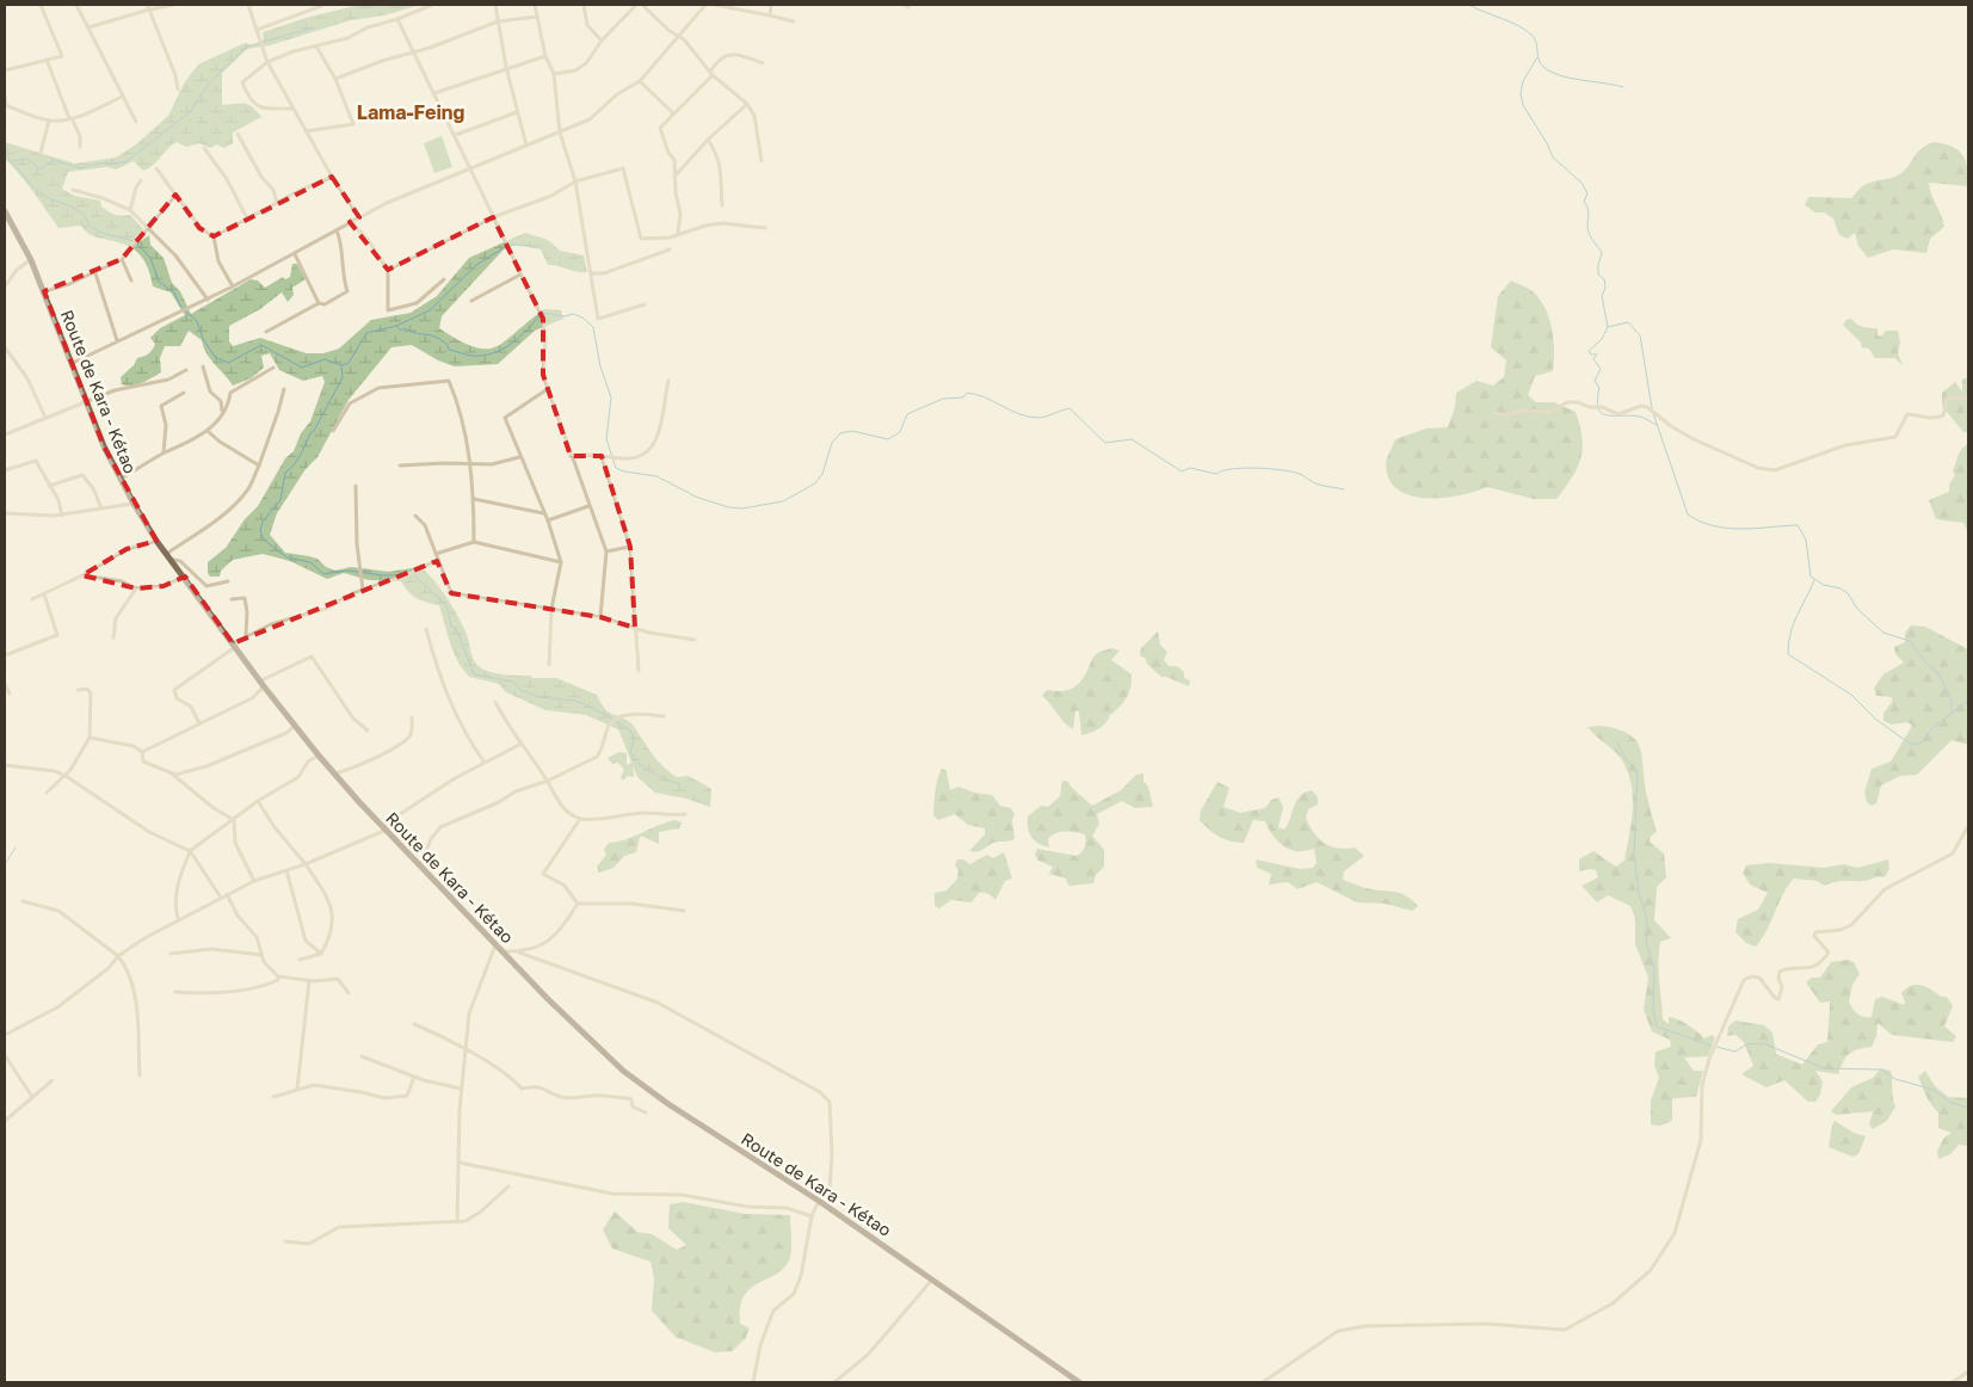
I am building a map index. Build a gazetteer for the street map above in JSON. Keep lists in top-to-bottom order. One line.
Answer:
{"streets":{"main road":["Route de Kara - Kétao"]},"districts":["Lama-Feing"]}
